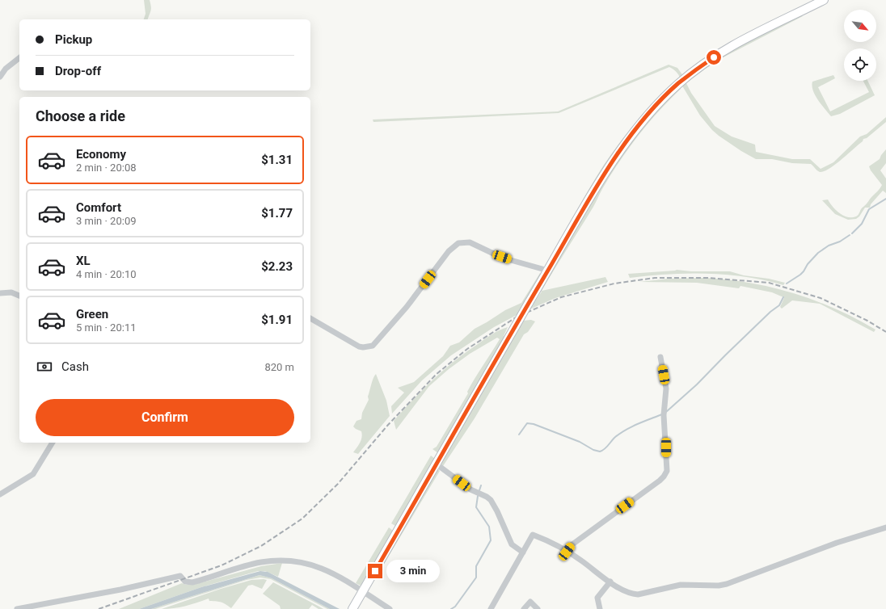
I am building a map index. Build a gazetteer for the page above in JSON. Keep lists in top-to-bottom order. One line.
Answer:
{"north":"bottom right","page":{"banner":["Pickup","Drop-off"],"heading":"Choose a ride","list":[{"name":"Economy","note":"2 min · 20:08","value":"$1.31"},{"name":"Comfort","note":"3 min · 20:09","value":"$1.77"},{"name":"XL","note":"4 min · 20:10","value":"$2.23"},{"name":"Green","note":"5 min · 20:11","value":"$1.91"}],"pay":["Cash","820 m"],"buttons":"Confirm","bubble":"3 min"}}
